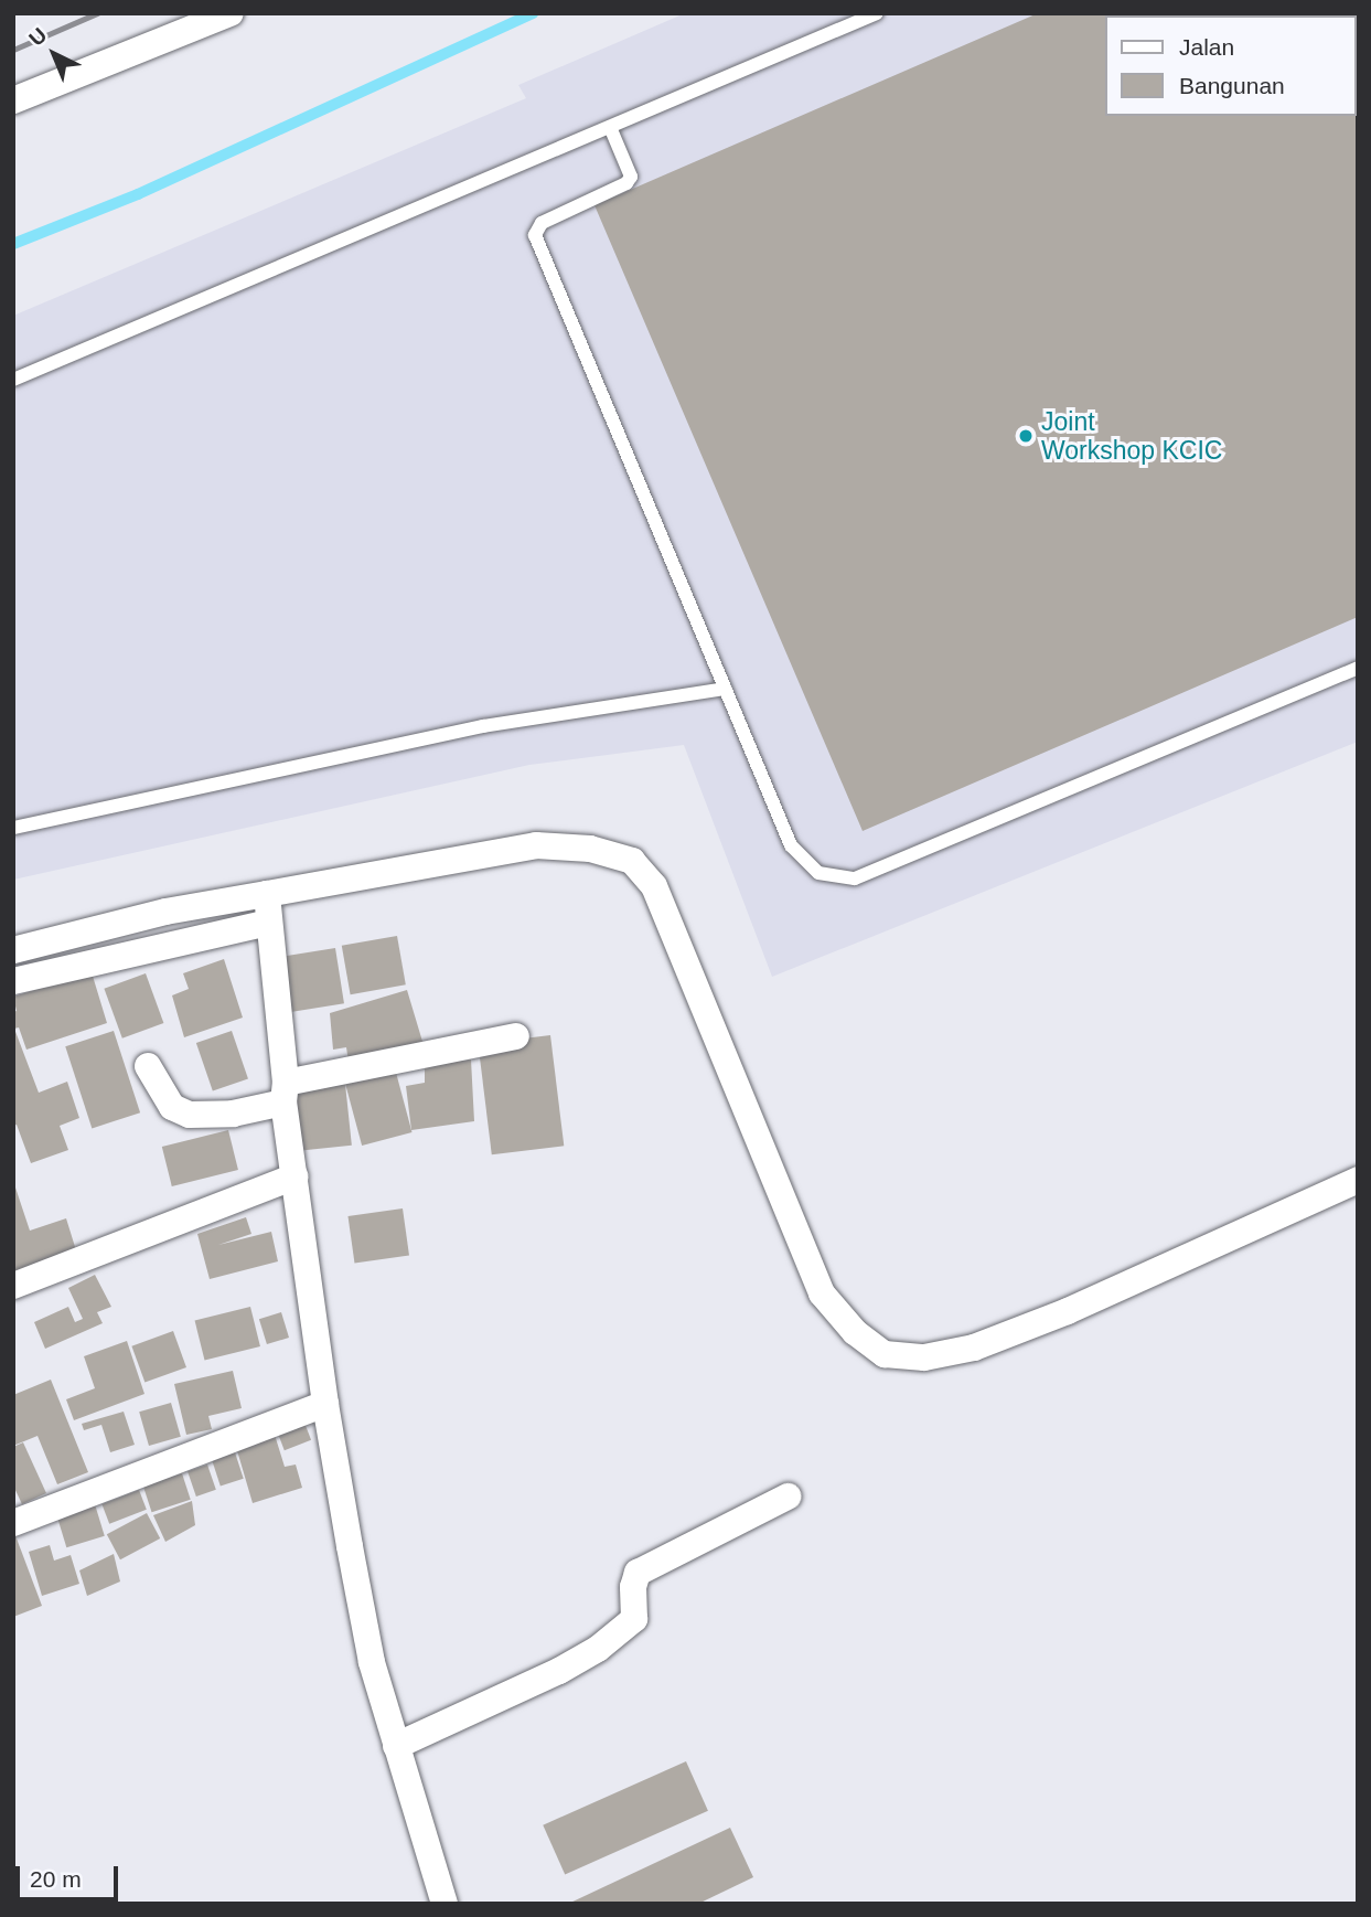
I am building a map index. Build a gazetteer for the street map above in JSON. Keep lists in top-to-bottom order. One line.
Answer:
{"places":["Joint Workshop KCIC"],"legend":["Jalan","Bangunan"],"scale_bar":"20 m","north":"top left"}
